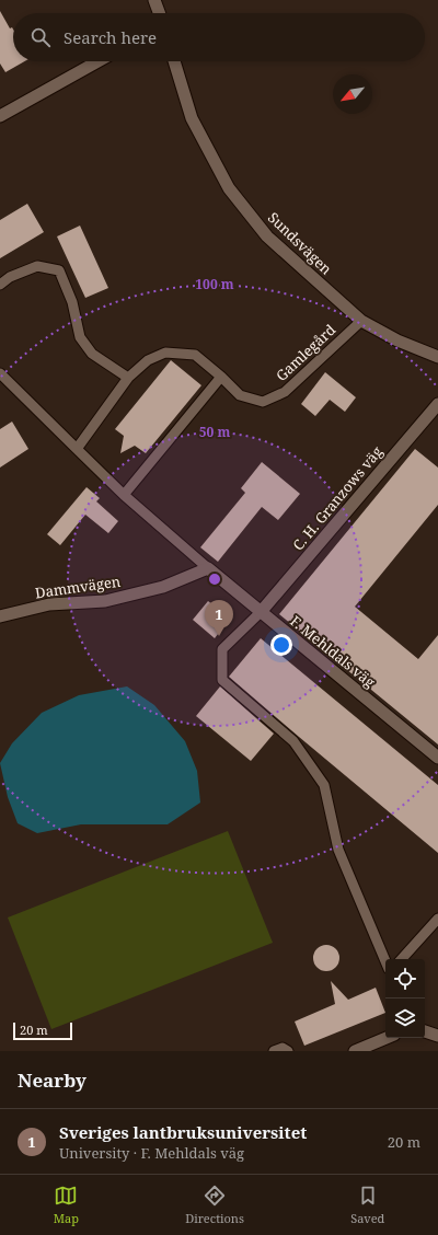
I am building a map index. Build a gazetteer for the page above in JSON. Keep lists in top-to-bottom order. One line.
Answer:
{"streets":{"street":["Sundsvägen","C. H. Granzows väg","Dammvägen","F. Mehldals väg"],"lane":["Gamlegård"]},"crossings":[["Sundsvägen","Gamlegård"],["C. H. Granzows väg","F. Mehldals väg"],["Dammvägen","F. Mehldals väg"]],"scale_bar":"20 m","north":"bottom left","page":{"search":"Search here","pins":"1","scale":"20 m","heading":"Nearby","list":[{"mark":"1","name":"Sveriges lantbruksuniversitet","note":"University · F. Mehldals väg","value":"20 m"}],"nav":["Map","Directions","Saved"]},"rings":["100 m","50 m"]}
